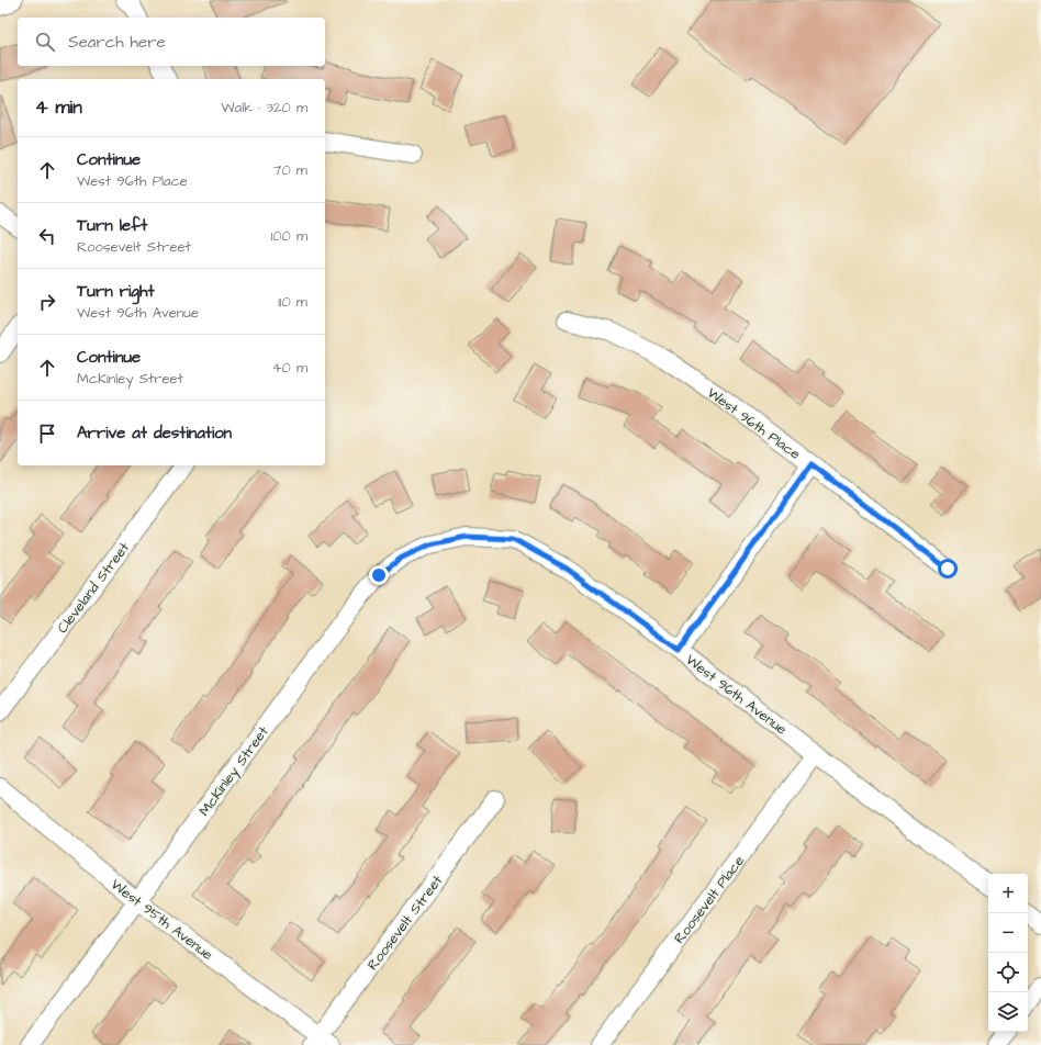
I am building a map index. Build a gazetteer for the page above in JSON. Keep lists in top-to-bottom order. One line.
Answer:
{"streets":{"street":["West 96th Place","Cleveland Street","West 96th Avenue","McKinley Street","Roosevelt Place","West 95th Avenue","Roosevelt Street"]},"crossings":[["West 96th Avenue","McKinley Street"],["West 96th Avenue","Roosevelt Place"],["McKinley Street","West 95th Avenue"],["West 95th Avenue","Roosevelt Street"]],"page":{"search":"Search here","heading":["4 min","Walk · 320 m"],"list":[["Continue","West 96th Place","70 m"],["Turn left","Roosevelt Street","100 m"],["Turn right","West 96th Avenue","110 m"],["Continue","McKinley Street","40 m"],"Arrive at destination"],"map_buttons":["+","−"]}}
